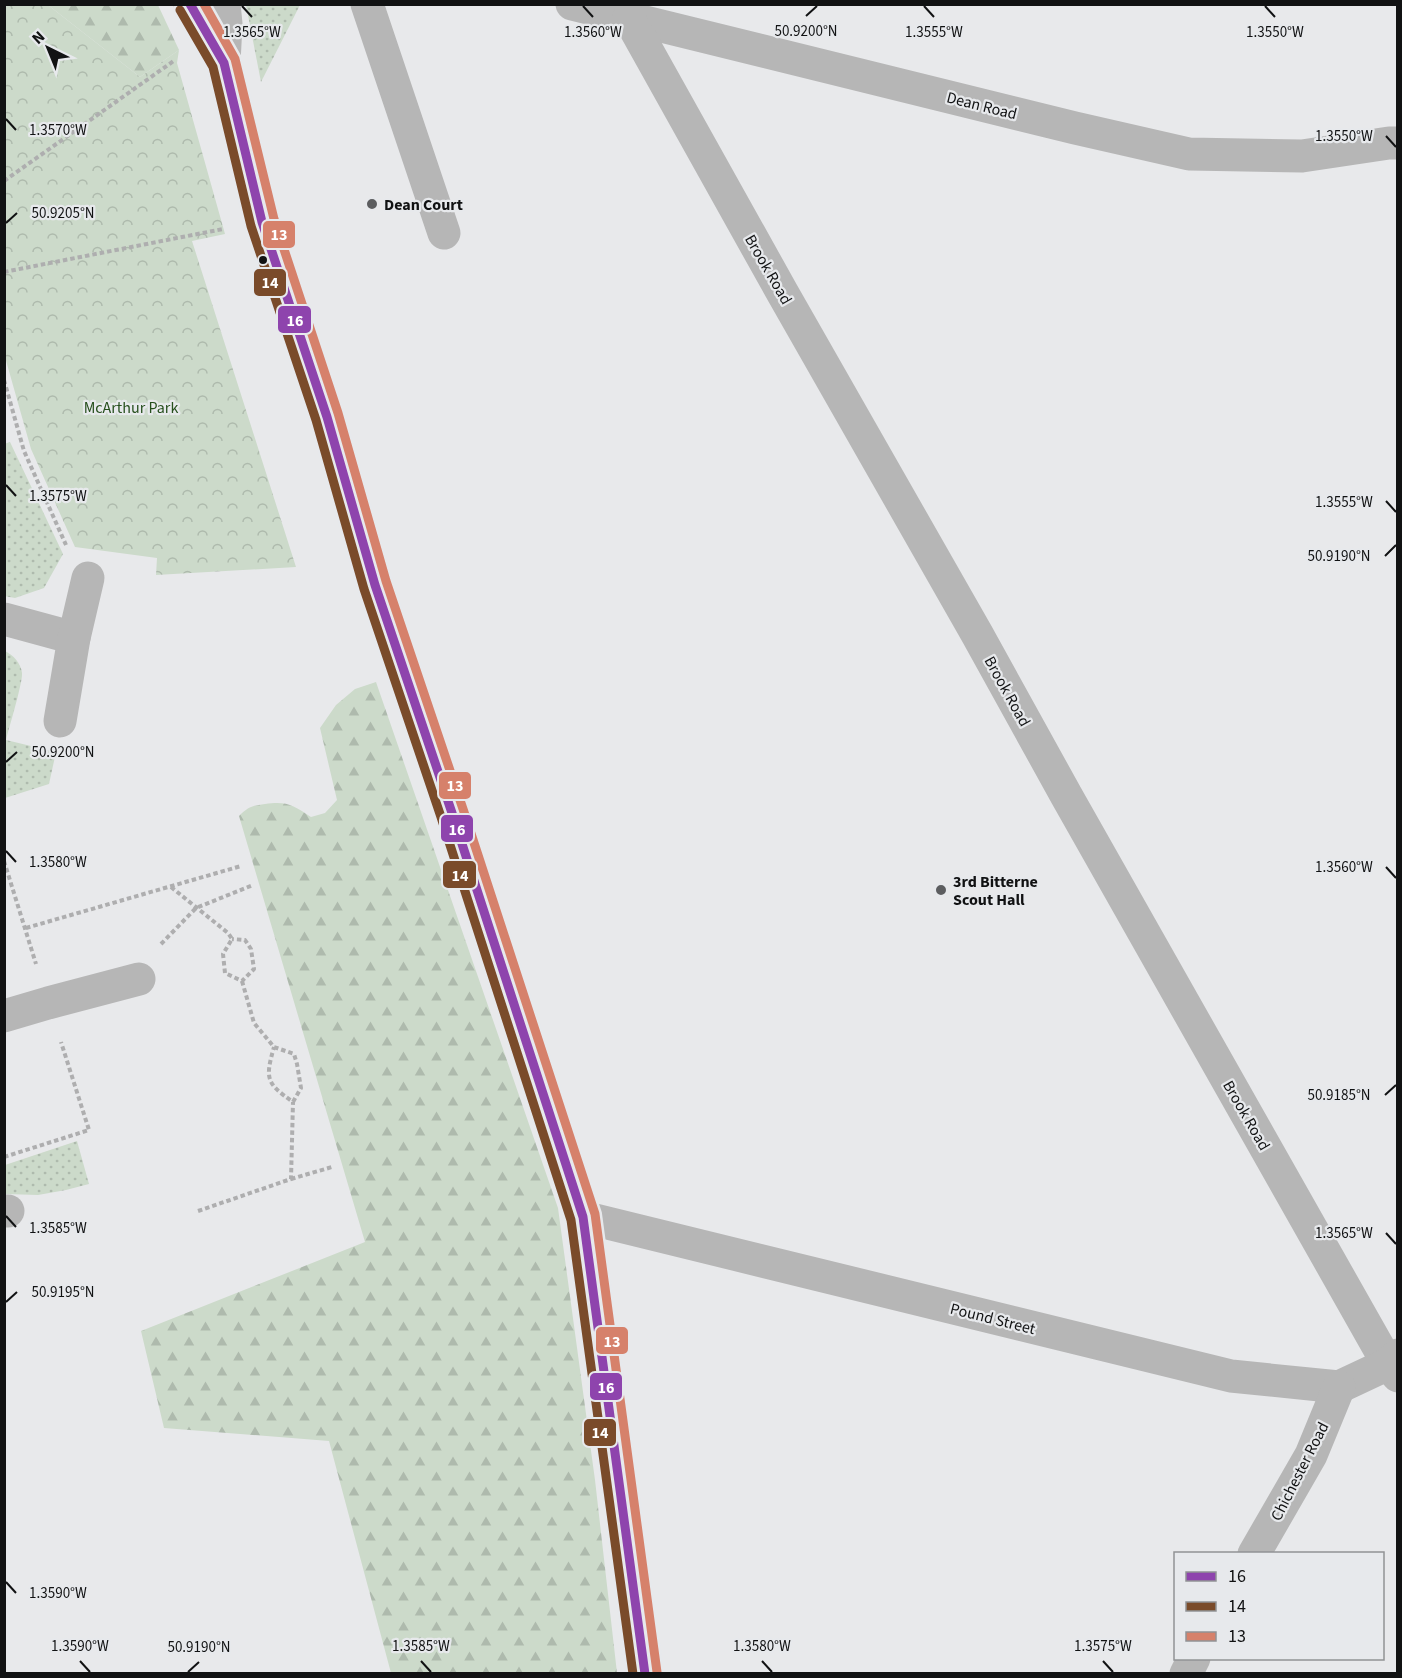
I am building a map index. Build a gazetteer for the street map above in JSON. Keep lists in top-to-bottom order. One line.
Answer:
{"streets":{"street":["Dean Road","Brook Road","Pound Street","Chichester Road"]},"crossings":[["Dean Road","Brook Road"],["Pound Street","Chichester Road"]],"parks":["McArthur Park"],"places":["Dean Court","3rd Bitterne Scout Hall"],"lines":["transit line 16","transit line 13","transit line 14"],"legend":["16","14","13"],"north":"top left","coordinates":["50.9200°N","1.3565°W","1.3560°W","1.3555°W","1.3550°W","1.3570°W","50.9205°N","1.3575°W","50.9190°N","1.3580°W","50.9185°N","1.3585°W","50.9195°N","1.3590°W"]}
